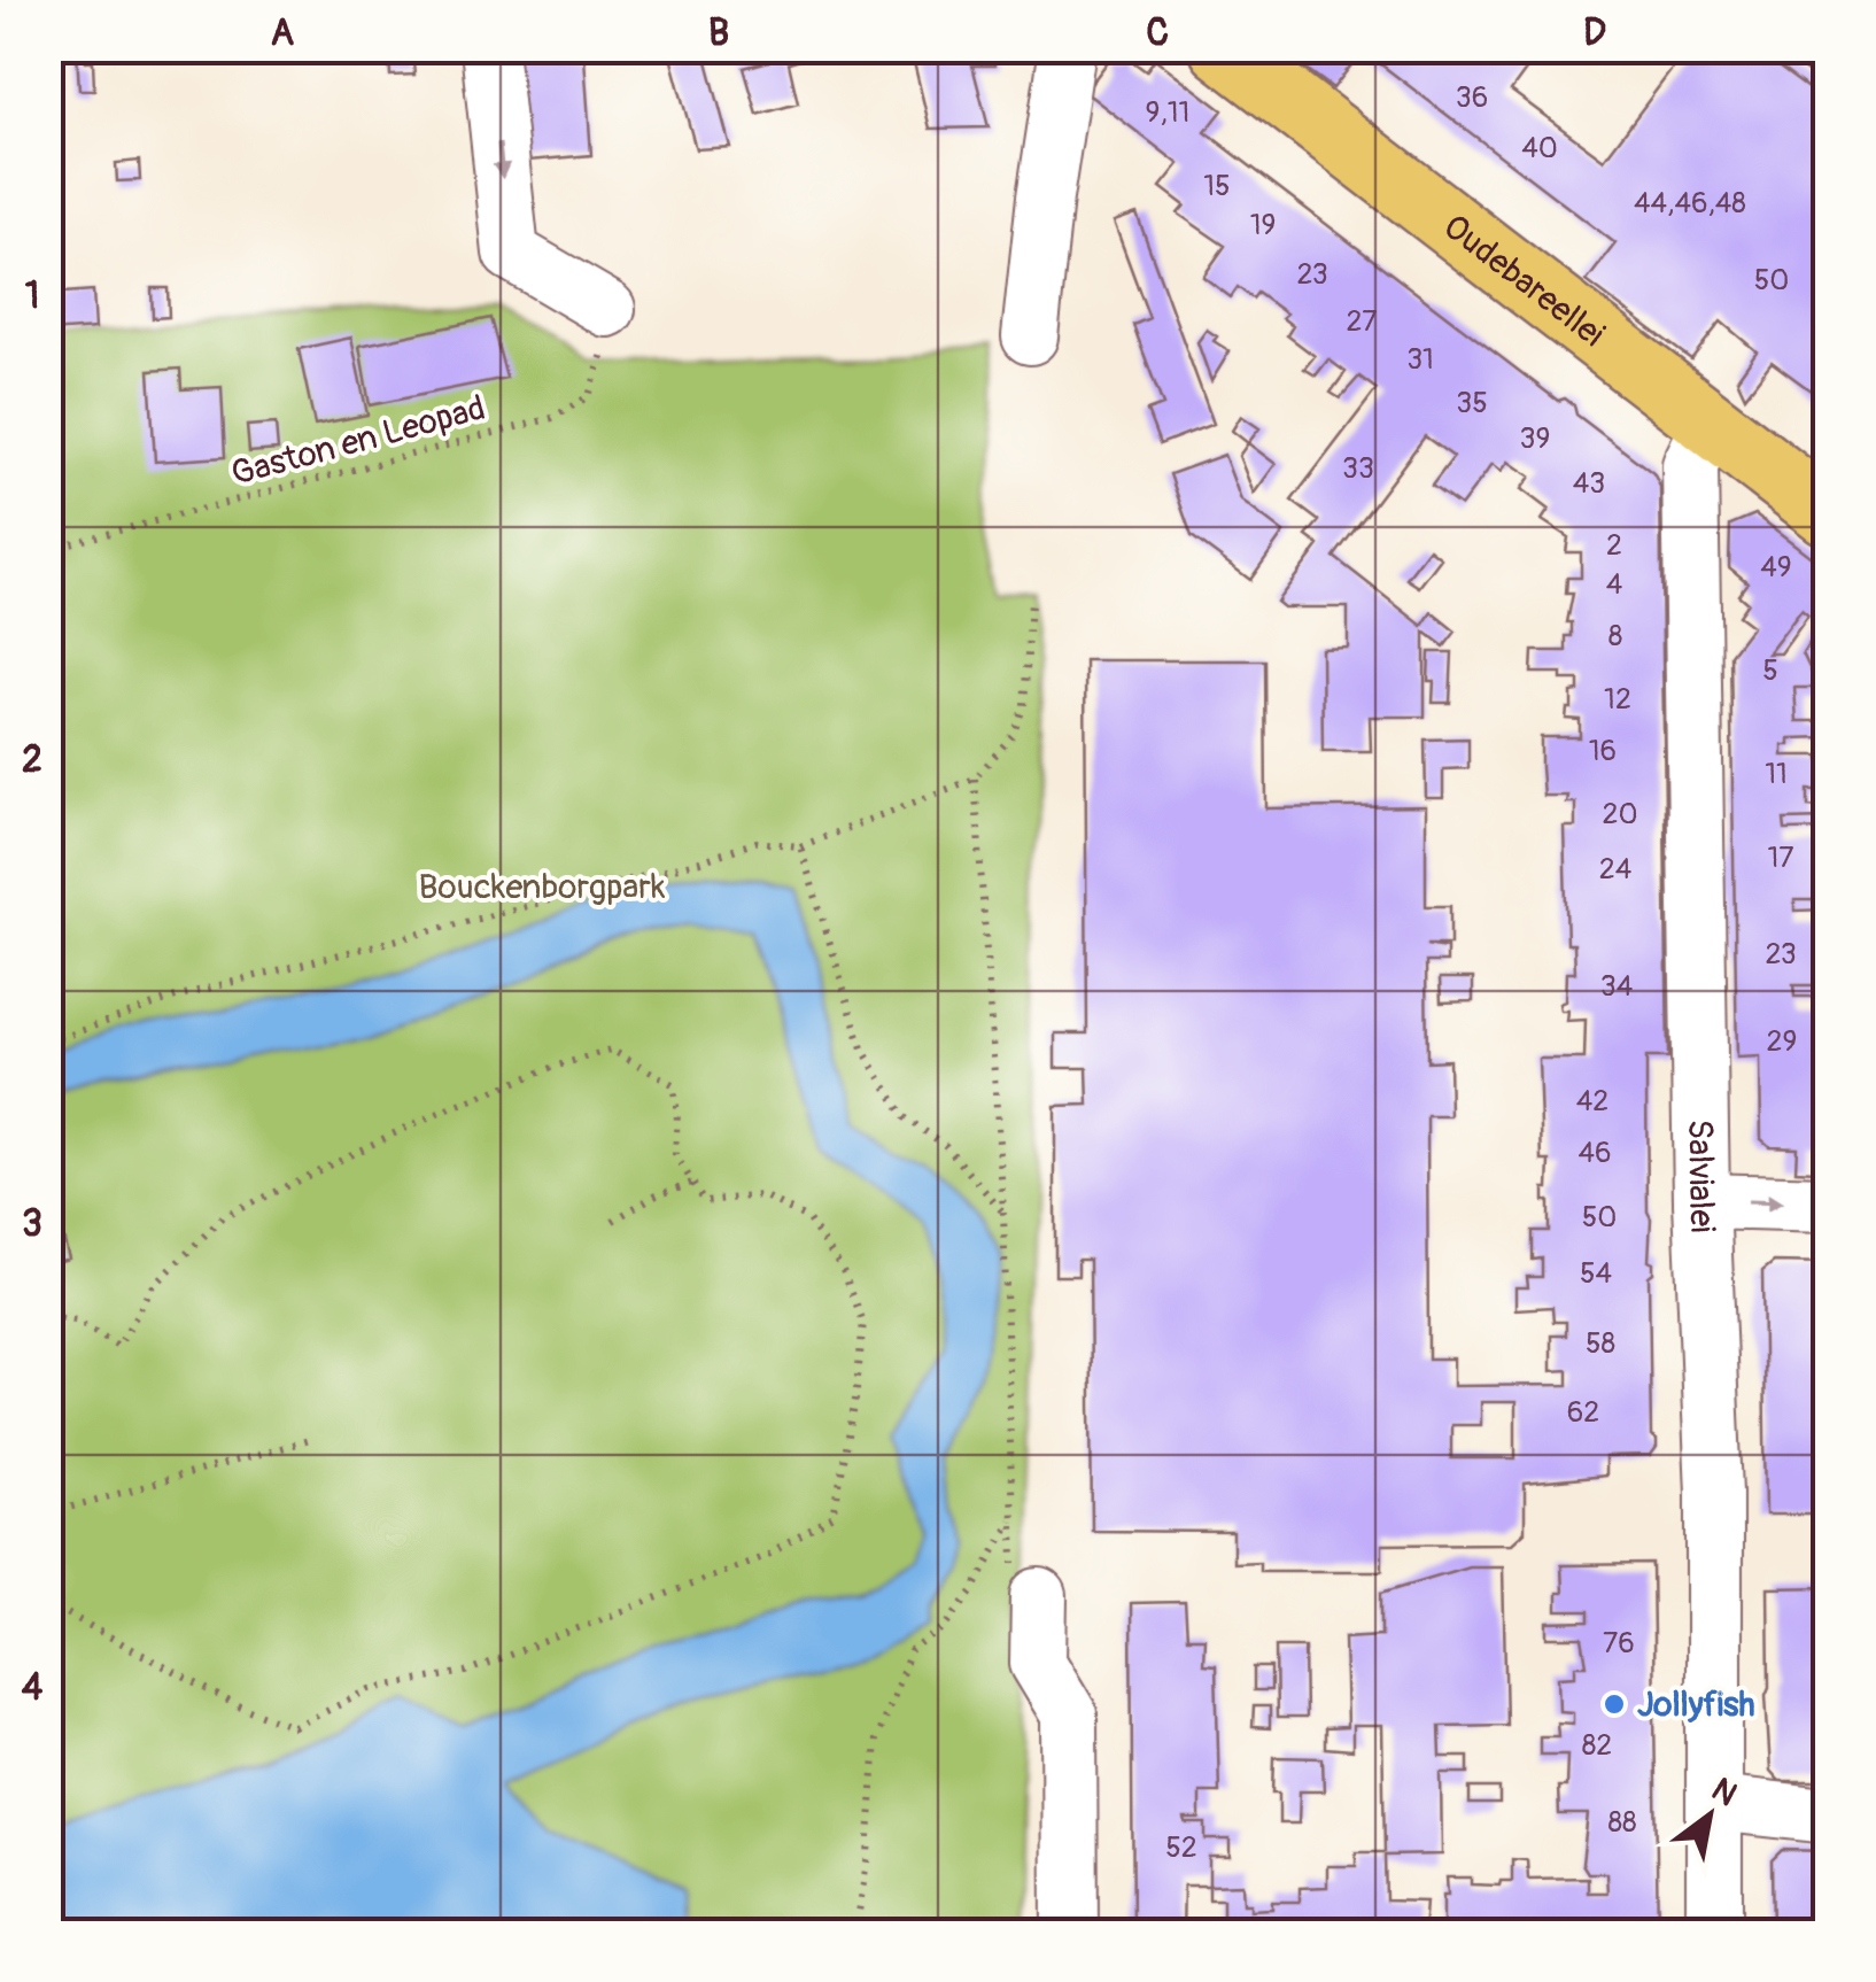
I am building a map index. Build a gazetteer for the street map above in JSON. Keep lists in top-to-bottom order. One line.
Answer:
{"streets":{"main road":["Oudebareellei"],"street":["Salvialei"],"path":["Gaston en Leopad"]},"crossings":[["Oudebareellei","Salvialei"]],"parks":["Bouckenborgpark"],"places":["Jollyfish"],"house_numbers":["36","9,11","40","15","44,46,48","19","23","50","27","31","35","39","33","43","2","49","4","8","5","12","16","11","20","17","24","23","34","29","42","46","50","54","58","62","76","82","88","52"],"north":"top right","grid":{"columns":["A","B","C","D"],"rows":["1","2","3","4"]}}
